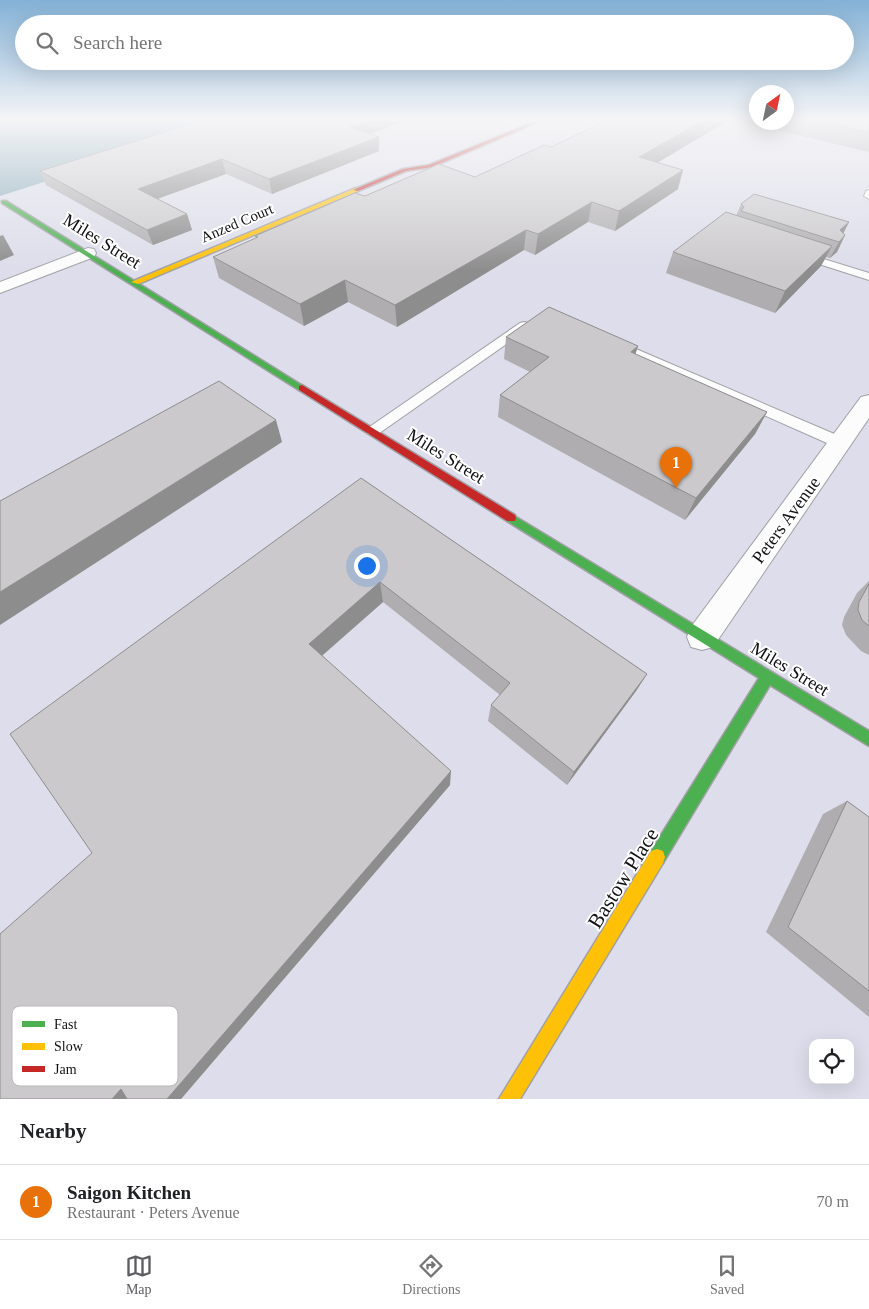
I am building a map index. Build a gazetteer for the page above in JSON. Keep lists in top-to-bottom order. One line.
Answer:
{"streets":{"street":["Anzed Court","Miles Street","Peters Avenue","Bastow Place"]},"crossings":[["Anzed Court","Miles Street"],["Miles Street","Peters Avenue"],["Miles Street","Bastow Place"]],"legend":["Fast","Slow","Jam"],"north":"top right","page":{"search":"Search here","pins":"1","heading":"Nearby","list":[{"mark":"1","name":"Saigon Kitchen","note":"Restaurant · Peters Avenue","value":"70 m"}],"nav":["Map","Directions","Saved"]}}
